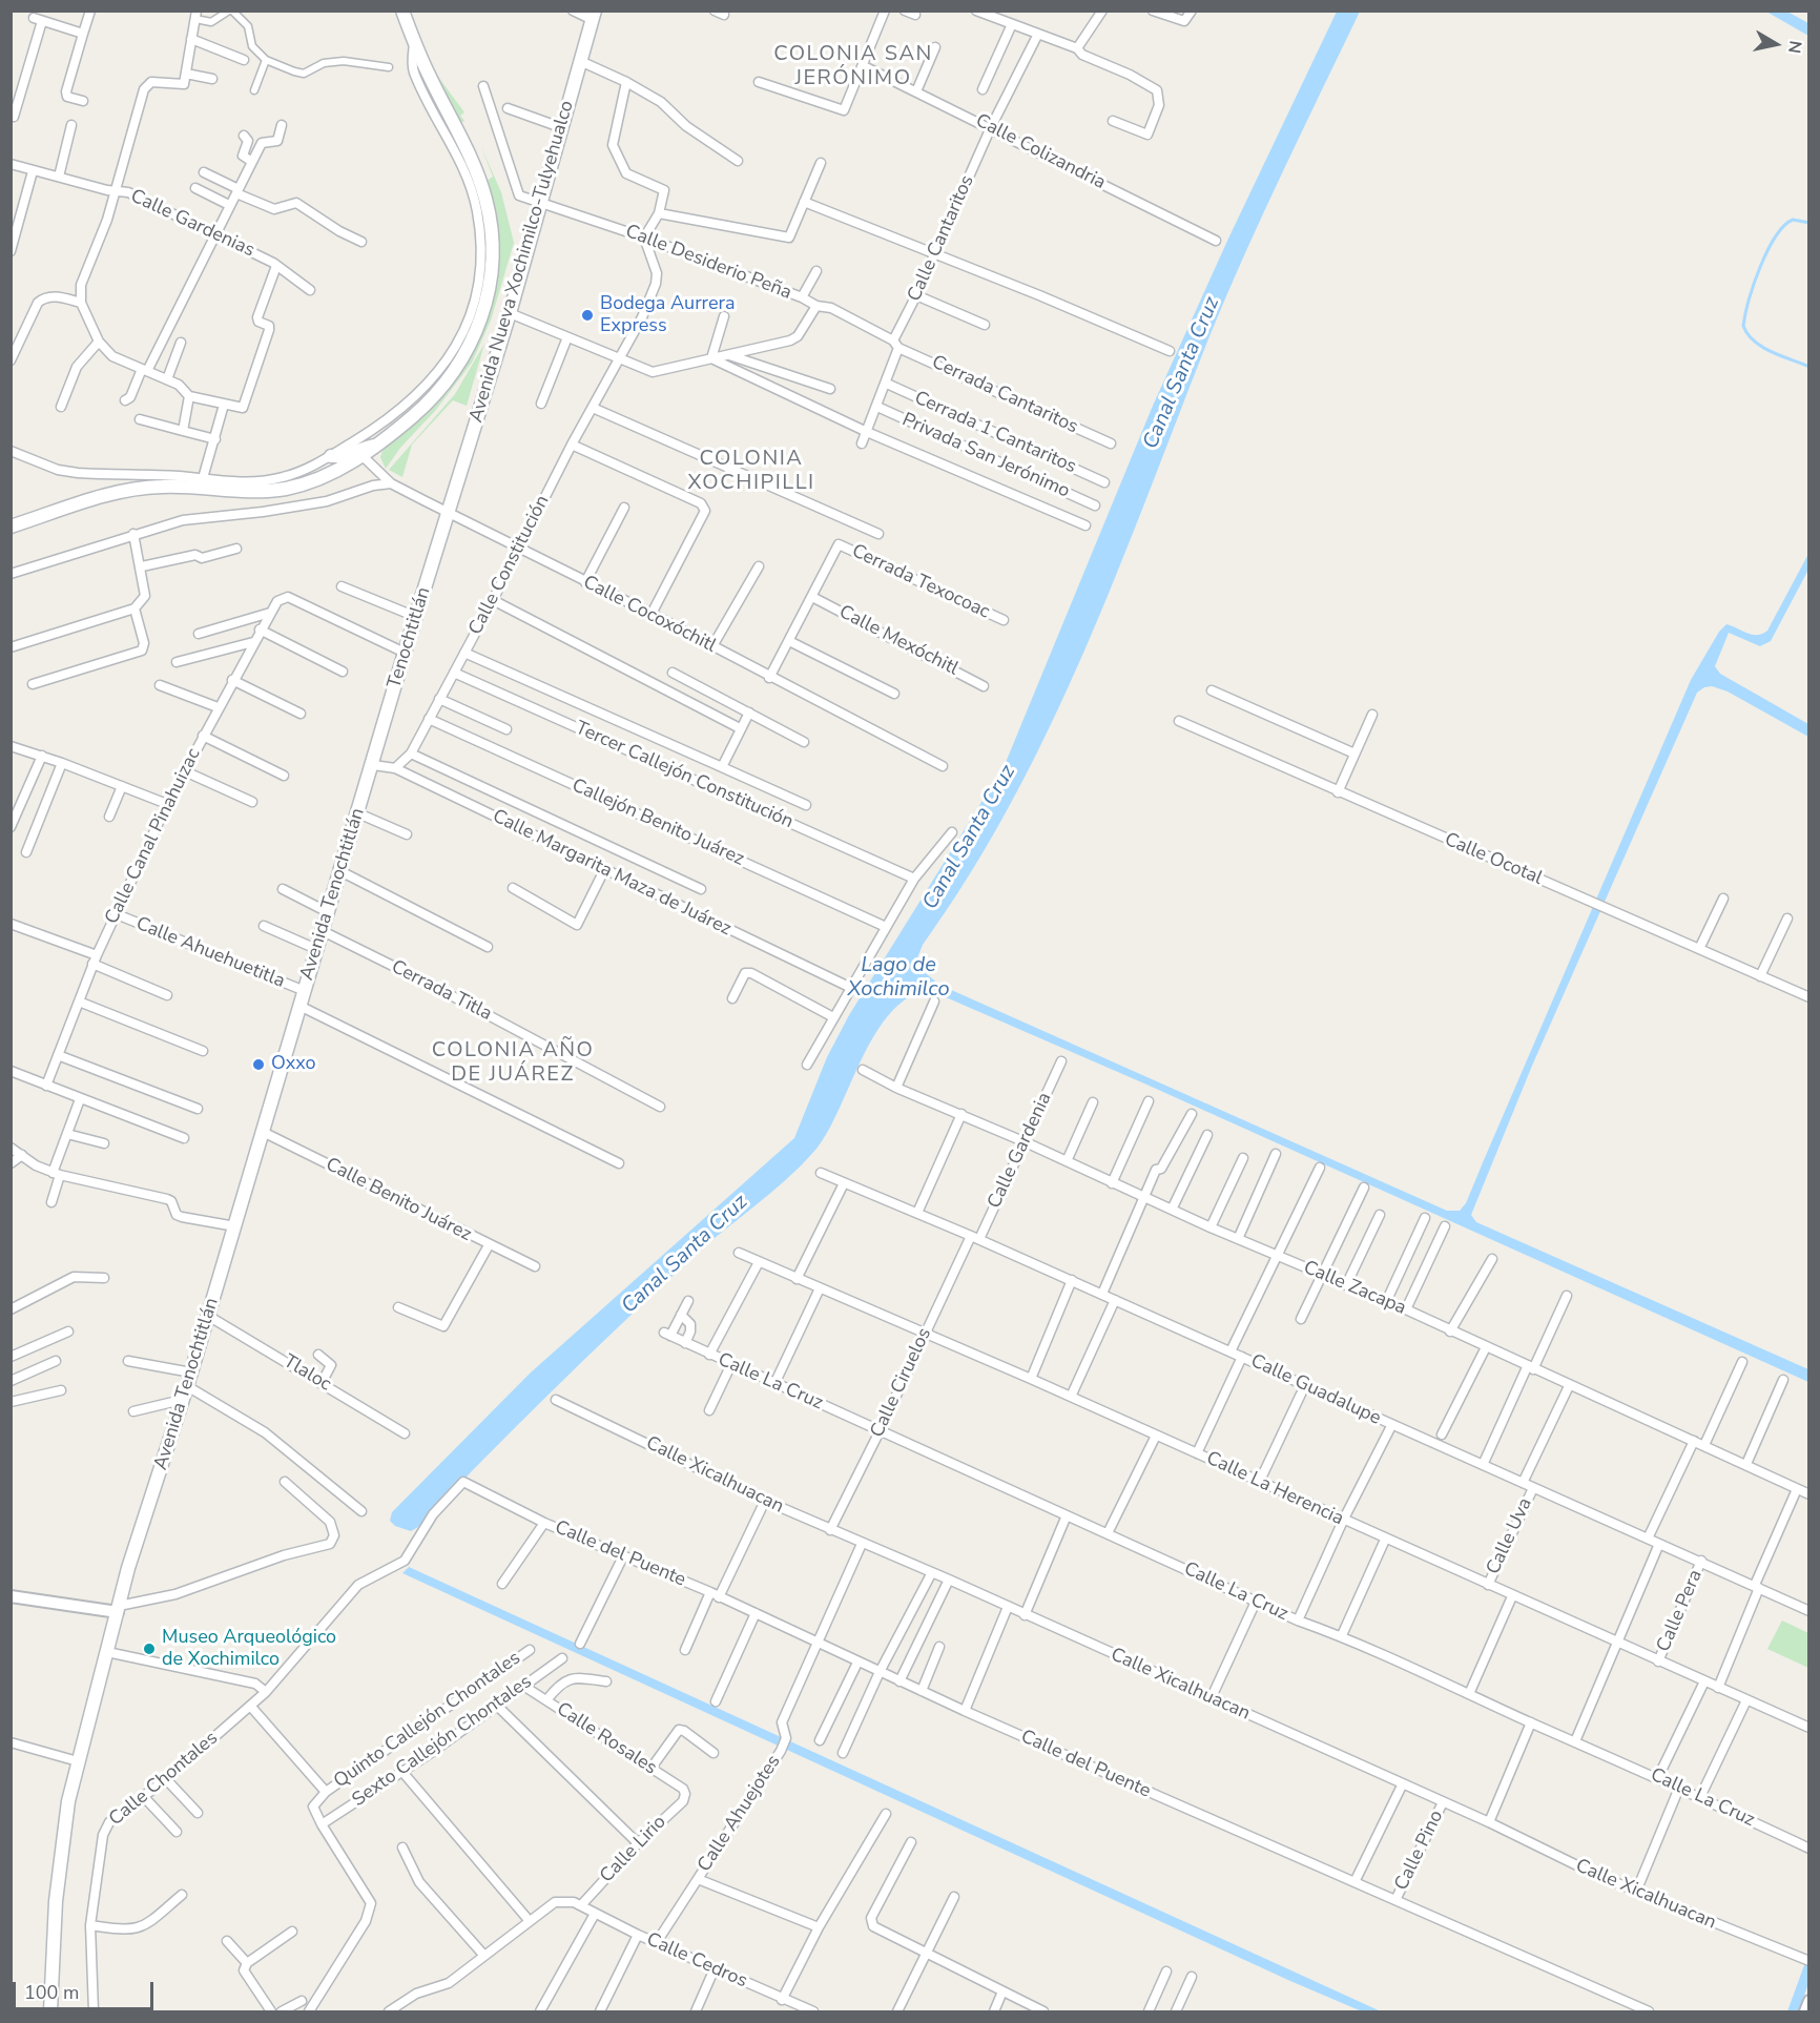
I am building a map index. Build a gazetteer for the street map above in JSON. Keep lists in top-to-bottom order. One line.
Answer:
{"streets":{"main road":["Avenida Nueva Xochimilco-Tulyehualco","Tenochtitlán","Avenida Tenochtitlán"],"street":["Calle Colizandria","Calle Gardenias","Calle Cantaritos","Calle Desiderio Peña","Cerrada Cantaritos","Cerrada 1 Cantaritos","Privada San Jerónimo","Calle Constitución","Cerrada Texocoac","Calle Cocoxóchitl","Calle Mexóchitl","Tercer Callejón Constitución","Callejón Benito Juárez","Calle Canal Pinahuizac","Calle Ocotal","Calle Margarita Maza de Juárez","Calle Ahuehuetitla","Cerrada Titla","Calle Gardenia","Calle Benito Juárez","Calle Zacapa","Tlaloc","Calle La Cruz","Calle Ciruelos","Calle Guadalupe","Calle Xicalhuacan","Calle La Herencia","Calle Uva","Calle del Puente","Calle Pera","Quinto Callejón Chontales","Calle Rosales","Sexto Callejón Chontales","Calle Chontales","Calle Ahuejotes","Calle Lirio","Calle Pino","Calle Cedros"]},"crossings":[["Calle Colizandria","Calle Cantaritos"],["Calle Cantaritos","Calle Desiderio Peña"],["Calle Cantaritos","Cerrada Cantaritos"],["Calle Cantaritos","Cerrada 1 Cantaritos"],["Calle Cantaritos","Privada San Jerónimo"],["Avenida Nueva Xochimilco-Tulyehualco","Calle Desiderio Peña"],["Avenida Nueva Xochimilco-Tulyehualco","Calle Cocoxóchitl"],["Avenida Nueva Xochimilco-Tulyehualco","Tenochtitlán"],["Calle Desiderio Peña","Cerrada Cantaritos"],["Calle Desiderio Peña","Calle Constitución"],["Calle Constitución","Calle Cocoxóchitl"],["Calle Constitución","Tercer Callejón Constitución"],["Calle Constitución","Callejón Benito Juárez"],["Calle Constitución","Calle Margarita Maza de Juárez"],["Cerrada Texocoac","Calle Mexóchitl"],["Calle Cocoxóchitl","Tenochtitlán"],["Tenochtitlán","Calle Canal Pinahuizac"],["Tenochtitlán","Calle Margarita Maza de Juárez"],["Tenochtitlán","Avenida Tenochtitlán"],["Calle Canal Pinahuizac","Calle Ahuehuetitla"],["Calle Margarita Maza de Juárez","Avenida Tenochtitlán"],["Avenida Tenochtitlán","Calle Ahuehuetitla"],["Avenida Tenochtitlán","Cerrada Titla"],["Avenida Tenochtitlán","Calle Benito Juárez"],["Avenida Tenochtitlán","Tlaloc"],["Calle Gardenia","Calle Zacapa"],["Calle Gardenia","Calle Ciruelos"],["Calle Gardenia","Calle Guadalupe"],["Calle La Cruz","Calle Ciruelos"],["Calle Ciruelos","Calle Guadalupe"],["Calle Ciruelos","Calle Xicalhuacan"],["Calle Ciruelos","Calle La Herencia"],["Calle Guadalupe","Calle Uva"],["Calle Guadalupe","Calle Pera"],["Calle Xicalhuacan","Calle Ahuejotes"],["Calle Xicalhuacan","Calle Pino"],["Calle La Herencia","Calle Uva"],["Calle La Herencia","Calle Pera"],["Calle del Puente","Calle Chontales"],["Calle del Puente","Calle Ahuejotes"],["Calle del Puente","Calle Pino"],["Quinto Callejón Chontales","Sexto Callejón Chontales"],["Quinto Callejón Chontales","Calle Chontales"],["Calle Rosales","Sexto Callejón Chontales"],["Calle Rosales","Calle Lirio"],["Calle Ahuejotes","Calle Cedros"],["Calle Lirio","Calle Cedros"]],"districts":["COLONIA SAN JERÓNIMO","COLONIA XOCHIPILLI","COLONIA AÑO DE JUÁREZ"],"water":["Canal Santa Cruz","Lago de Xochimilco"],"places":["Bodega Aurrera Express","Oxxo","Museo Arqueológico de Xochimilco"],"scale_bar":"100 m","north":"right"}
